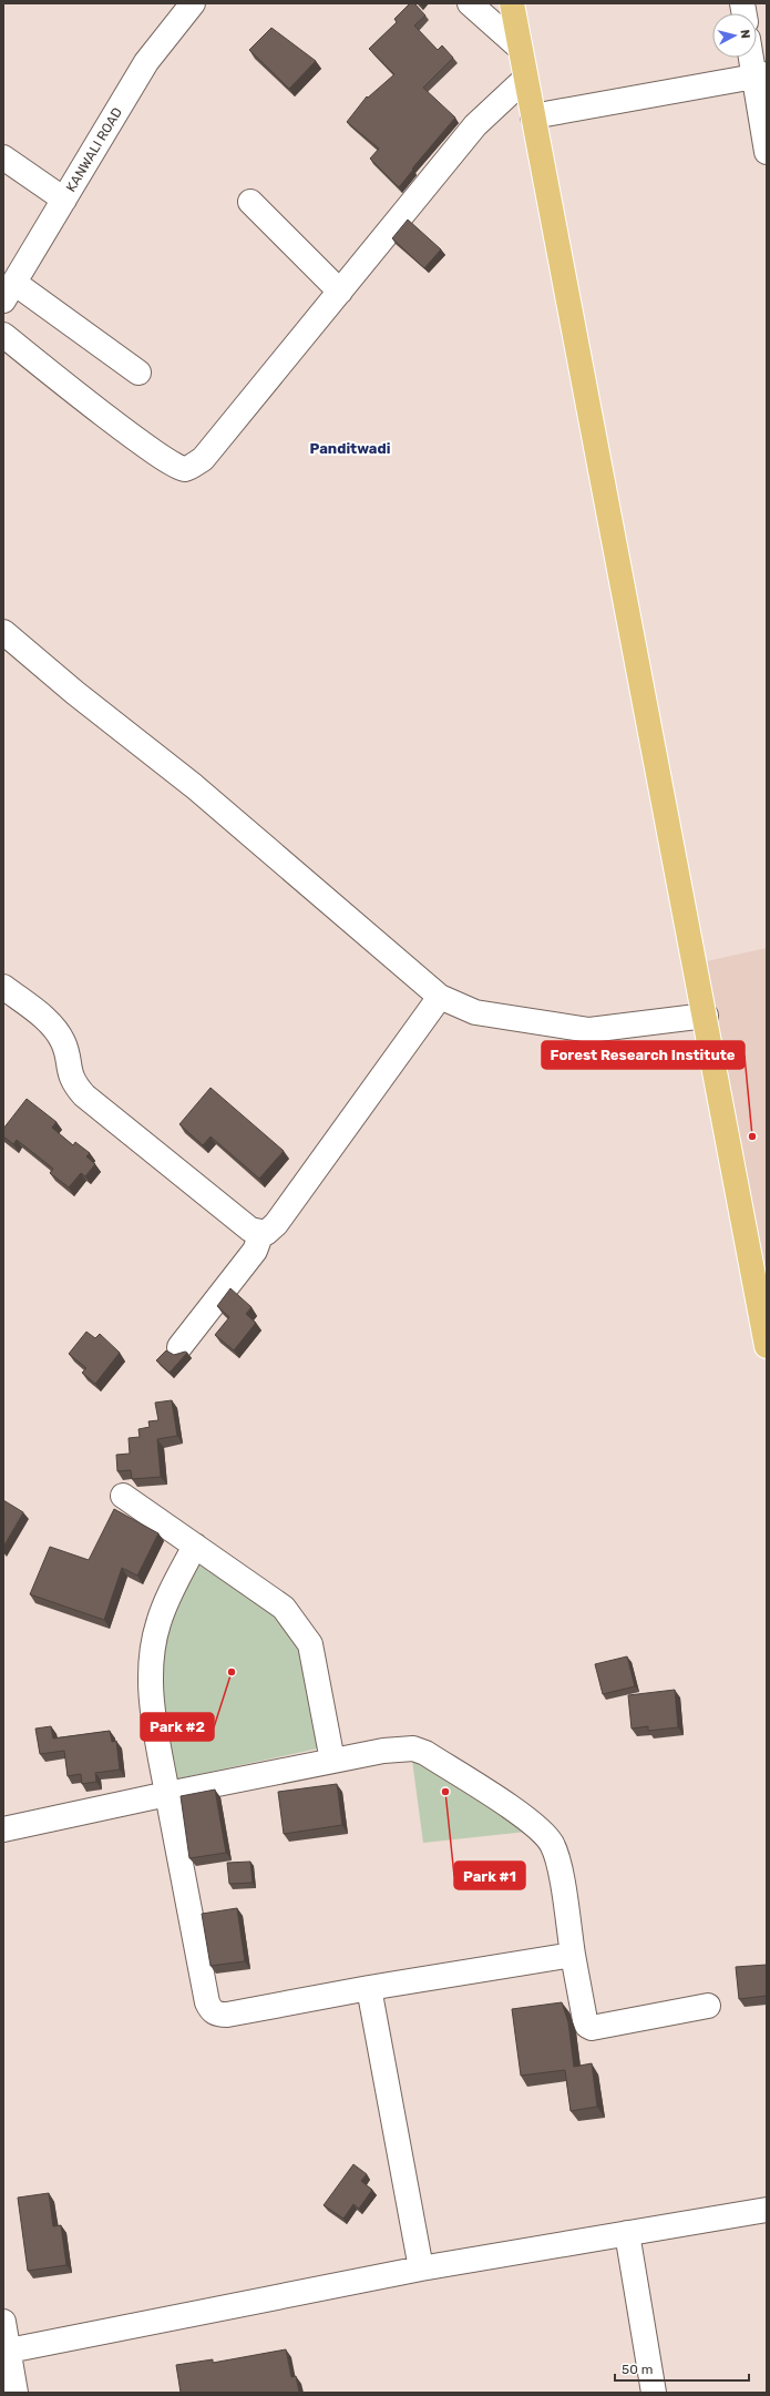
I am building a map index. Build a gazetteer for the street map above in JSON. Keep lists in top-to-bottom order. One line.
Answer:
{"streets":{"street":["KANWALI ROAD"]},"districts":["Panditwadi"],"places":["Forest Research Institute","Park #2","Park #1"],"scale_bar":"50 m","north":"right"}
